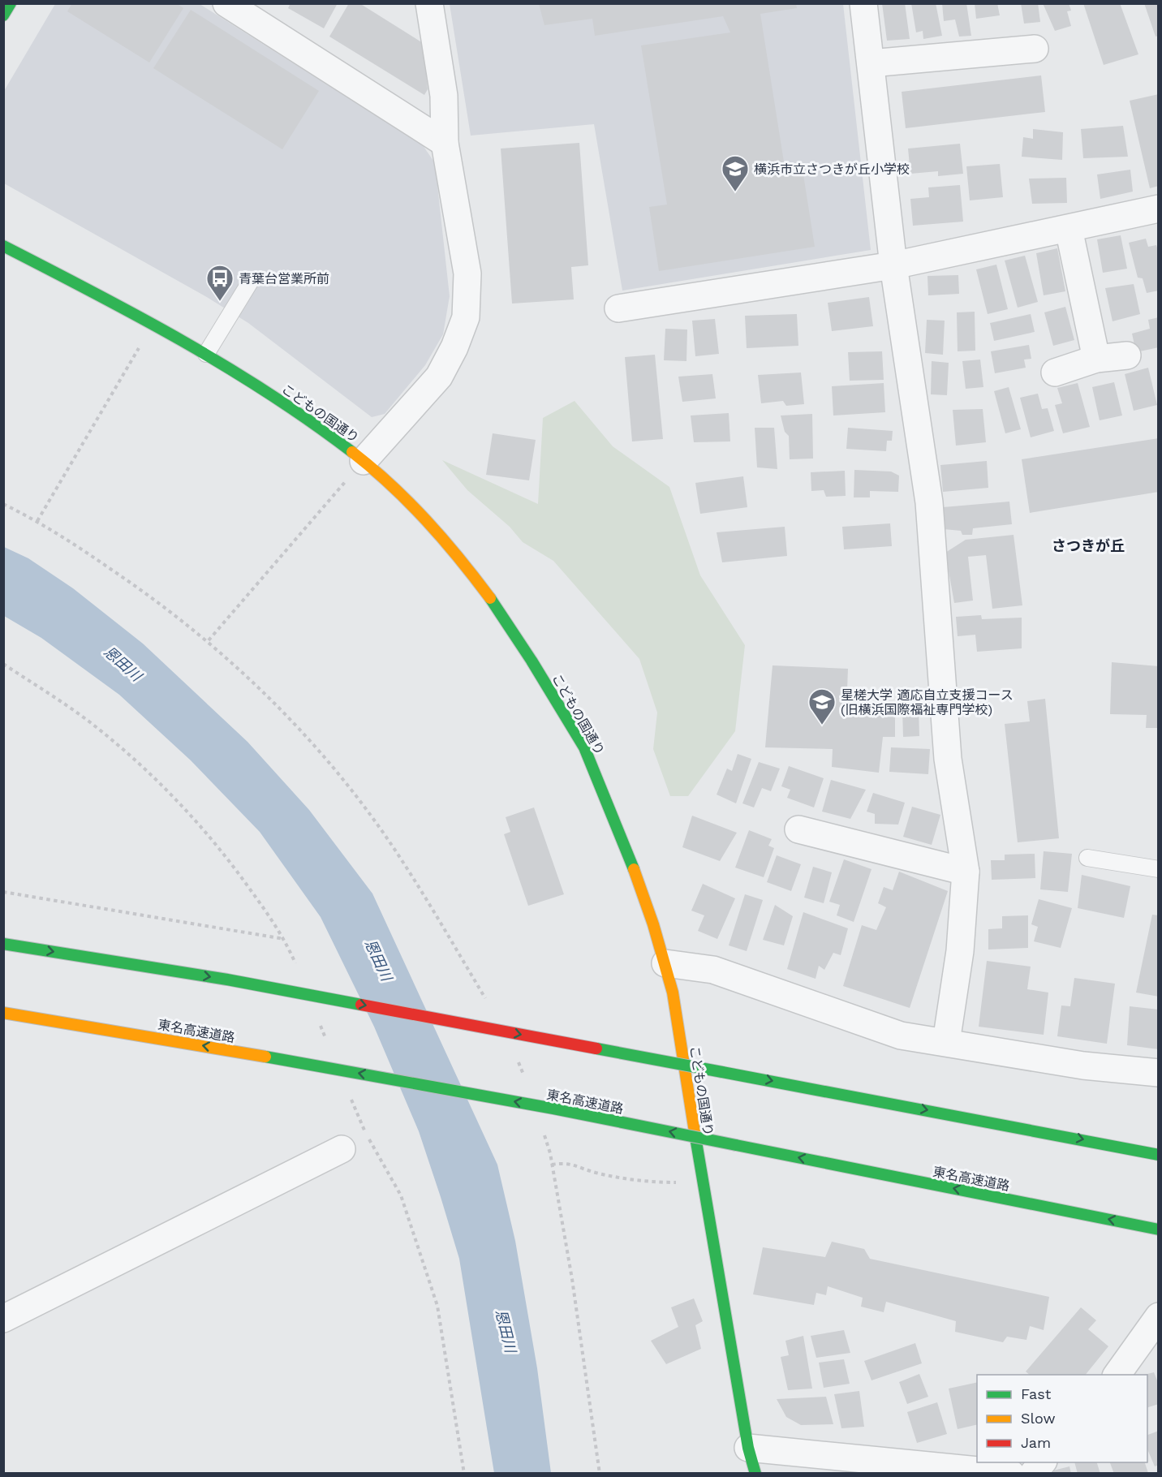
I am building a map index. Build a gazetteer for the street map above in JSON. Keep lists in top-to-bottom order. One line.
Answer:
{"streets":{"main road":["こどもの国通り","東名高速道路"]},"districts":["さつきが丘"],"water":["恩田川"],"places":{"school or university":["横浜市立さつきが丘小学校","星槎大学 適応自立支援コース (旧横浜国際福祉専門学校)"],"bus stop":["青葉台営業所前"]},"legend":["Fast","Slow","Jam"]}
